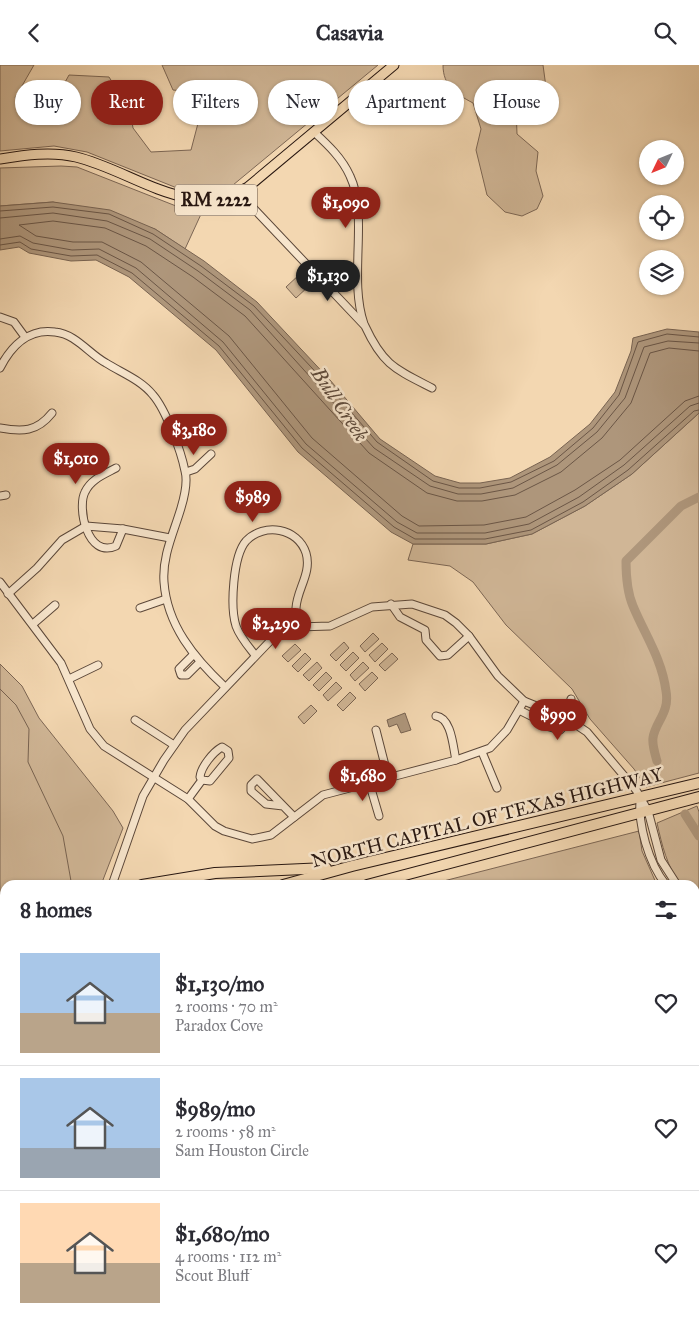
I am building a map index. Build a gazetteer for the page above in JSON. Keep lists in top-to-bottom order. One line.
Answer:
{"streets":{"highway":["NORTH CAPITAL OF TEXAS HIGHWAY"],"main road":["RM 2222"]},"water":["Bull Creek"],"north":"bottom left","page":{"header":"Casavia","chip":["Buy","Rent","Filters","New","Apartment","House"],"price":["$1,090","$1,130","$3,180","$1,010","$989","$2,290","$990","$1,680"],"heading":"8 homes","list":[{"name":"$1,130/mo","note":"2 rooms · 70 m² · Paradox Cove"},{"name":"$989/mo","note":"2 rooms · 58 m² · Sam Houston Circle"},{"name":"$1,680/mo","note":"4 rooms · 112 m² · Scout Bluff"}]}}
